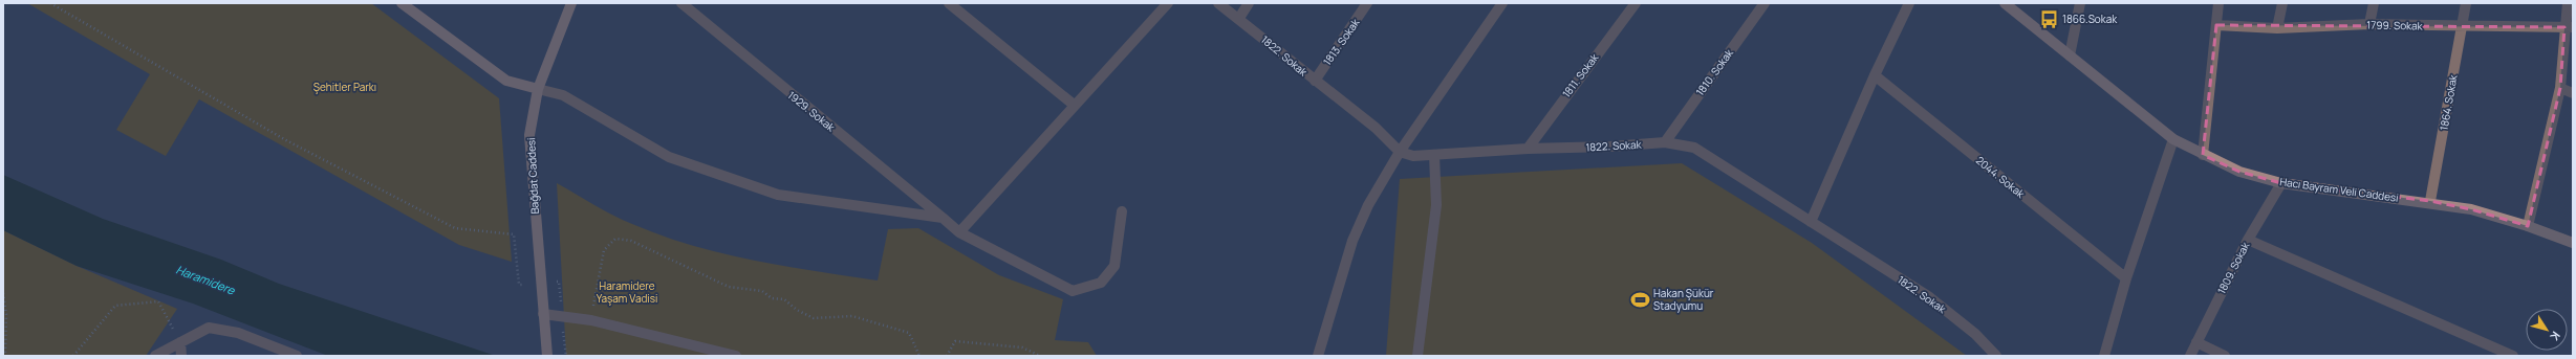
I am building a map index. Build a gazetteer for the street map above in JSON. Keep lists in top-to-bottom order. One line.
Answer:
{"streets":{"main road":["Bağdat Caddesi","Hacı Bayram Veli Caddesi"],"street":["1799. Sokak","1813. Sokak","1822. Sokak","1810. Sokak","1811. Sokak","1864. Sokak","1929. Sokak","2044. Sokak","1809. Sokak"]},"crossings":[["1799. Sokak","1864. Sokak"],["1813. Sokak","1822. Sokak"],["1822. Sokak","1810. Sokak"],["1822. Sokak","1811. Sokak"],["1864. Sokak","Hacı Bayram Veli Caddesi"],["Hacı Bayram Veli Caddesi","1809. Sokak"]],"water":["Haramidere"],"parks":["Şehitler Parkı","Haramidere Yaşam Vadisi"],"places":{"bus stop":["1866.Sokak"],"sports":["Hakan Şükür Stadyumu"]},"north":"bottom right"}
